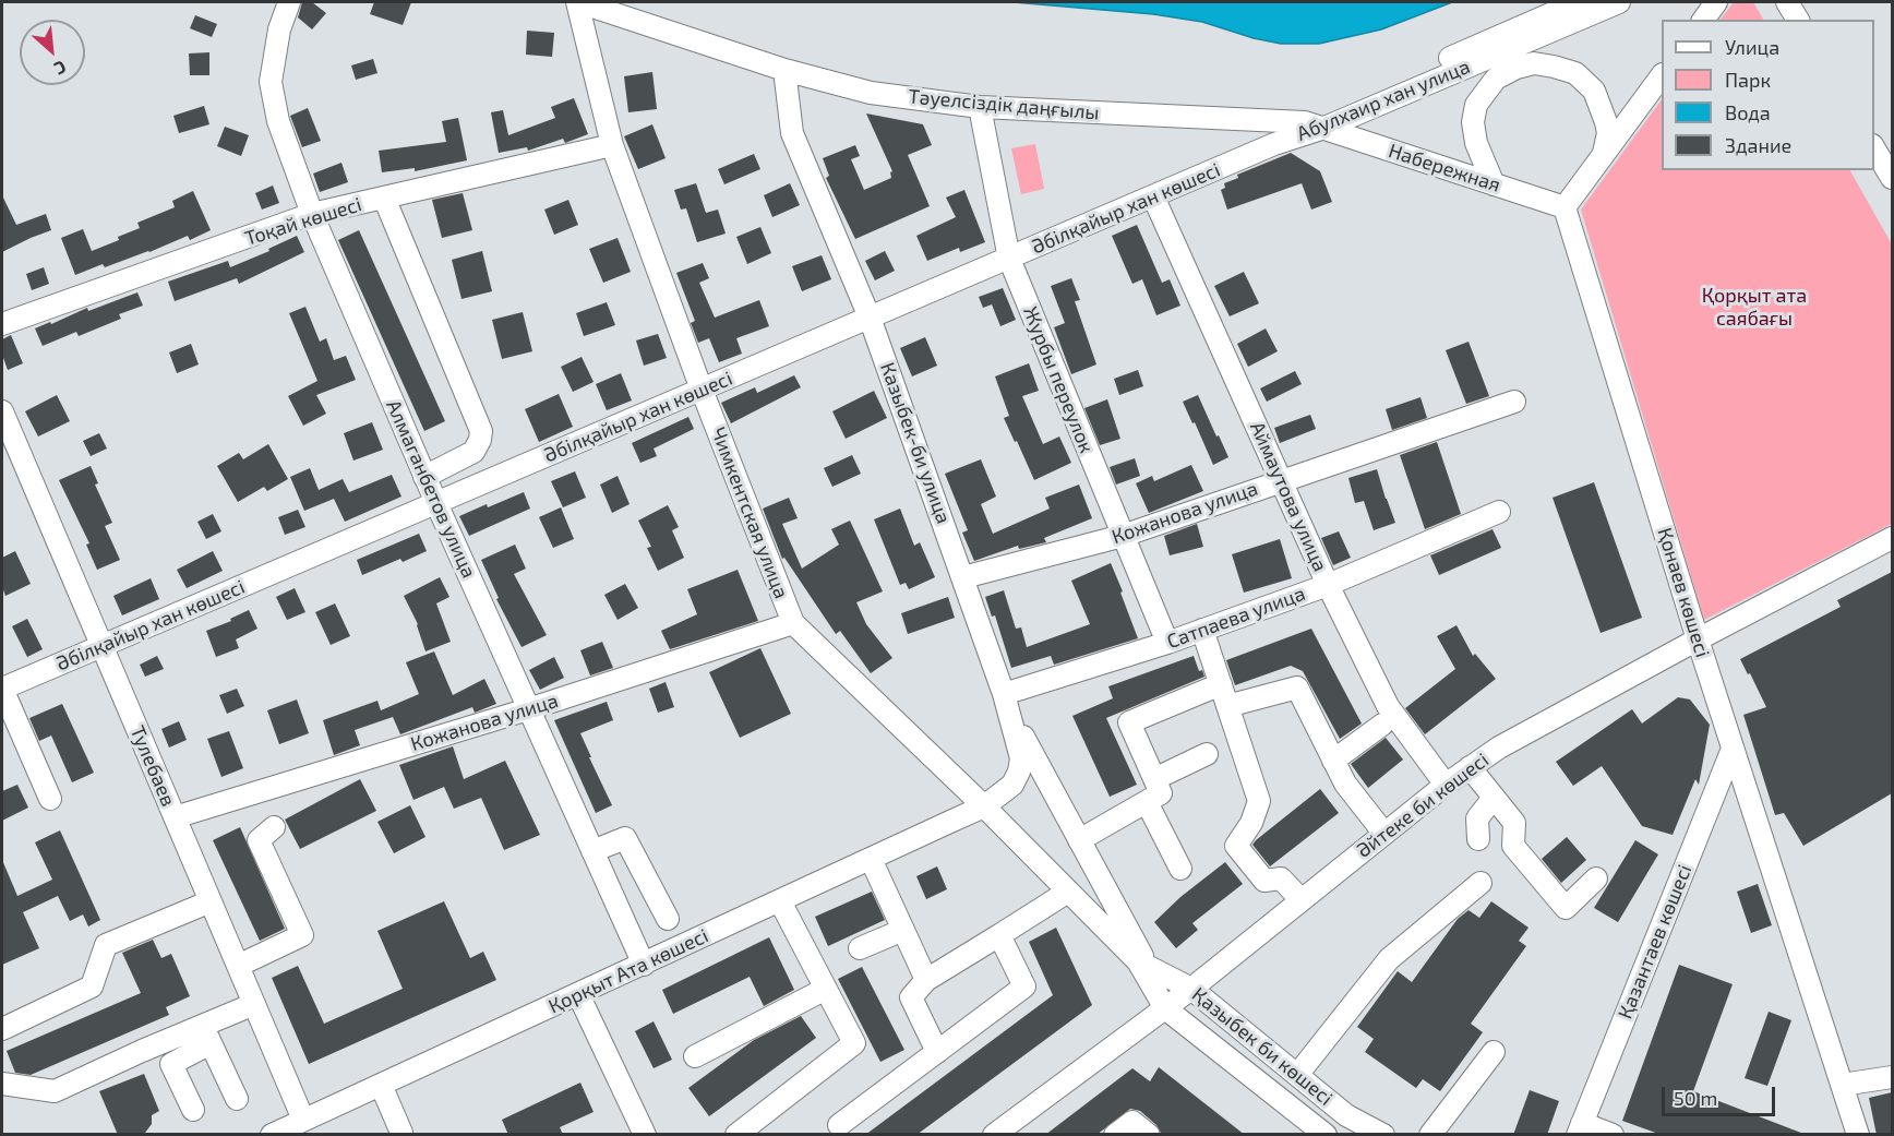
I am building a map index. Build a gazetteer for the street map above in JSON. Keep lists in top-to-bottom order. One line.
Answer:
{"streets":{"street":["Абулхаир хан улица","Тәуелсіздік даңғылы","Набережная","Әбілқайыр хан көшесі","Тоқай көшесі","Журбы переулок","Казыбек-би улица","Алмаганбетов улица","Аймаутова улица","Чимкентская улица","Кожанова улица","Қонаев көшесі","Сатпаева улица","Тулебаев","Әйтеке би көшесі","Қазантаев көшесі","Қорқыт Ата көшесі","Қазыбек би көшесі"]},"crossings":[["Абулхаир хан улица","Тәуелсіздік даңғылы"],["Абулхаир хан улица","Набережная"],["Абулхаир хан улица","Әбілқайыр хан көшесі"],["Тәуелсіздік даңғылы","Набережная"],["Тәуелсіздік даңғылы","Журбы переулок"],["Тәуелсіздік даңғылы","Казыбек-би улица"],["Тәуелсіздік даңғылы","Чимкентская улица"],["Набережная","Қонаев көшесі"],["Әбілқайыр хан көшесі","Журбы переулок"],["Әбілқайыр хан көшесі","Казыбек-би улица"],["Әбілқайыр хан көшесі","Алмаганбетов улица"],["Әбілқайыр хан көшесі","Аймаутова улица"],["Әбілқайыр хан көшесі","Чимкентская улица"],["Әбілқайыр хан көшесі","Тулебаев"],["Тоқай көшесі","Алмаганбетов улица"],["Тоқай көшесі","Чимкентская улица"],["Журбы переулок","Кожанова улица"],["Журбы переулок","Сатпаева улица"],["Казыбек-би улица","Чимкентская улица"],["Казыбек-би улица","Кожанова улица"],["Казыбек-би улица","Сатпаева улица"],["Казыбек-би улица","Қорқыт Ата көшесі"],["Казыбек-би улица","Қазыбек би көшесі"],["Алмаганбетов улица","Кожанова улица"],["Алмаганбетов улица","Қорқыт Ата көшесі"],["Аймаутова улица","Кожанова улица"],["Аймаутова улица","Сатпаева улица"],["Аймаутова улица","Әйтеке би көшесі"],["Чимкентская улица","Кожанова улица"],["Чимкентская улица","Қорқыт Ата көшесі"],["Чимкентская улица","Қазыбек би көшесі"],["Кожанова улица","Тулебаев"],["Қонаев көшесі","Әйтеке би көшесі"],["Қонаев көшесі","Қазантаев көшесі"],["Тулебаев","Қорқыт Ата көшесі"],["Әйтеке би көшесі","Қазыбек би көшесі"],["Қорқыт Ата көшесі","Қазыбек би көшесі"]],"parks":["Қорқыт ата саябағы"],"legend":["Улица","Парк","Вода","Здание"],"scale_bar":"50 m","north":"bottom right"}
